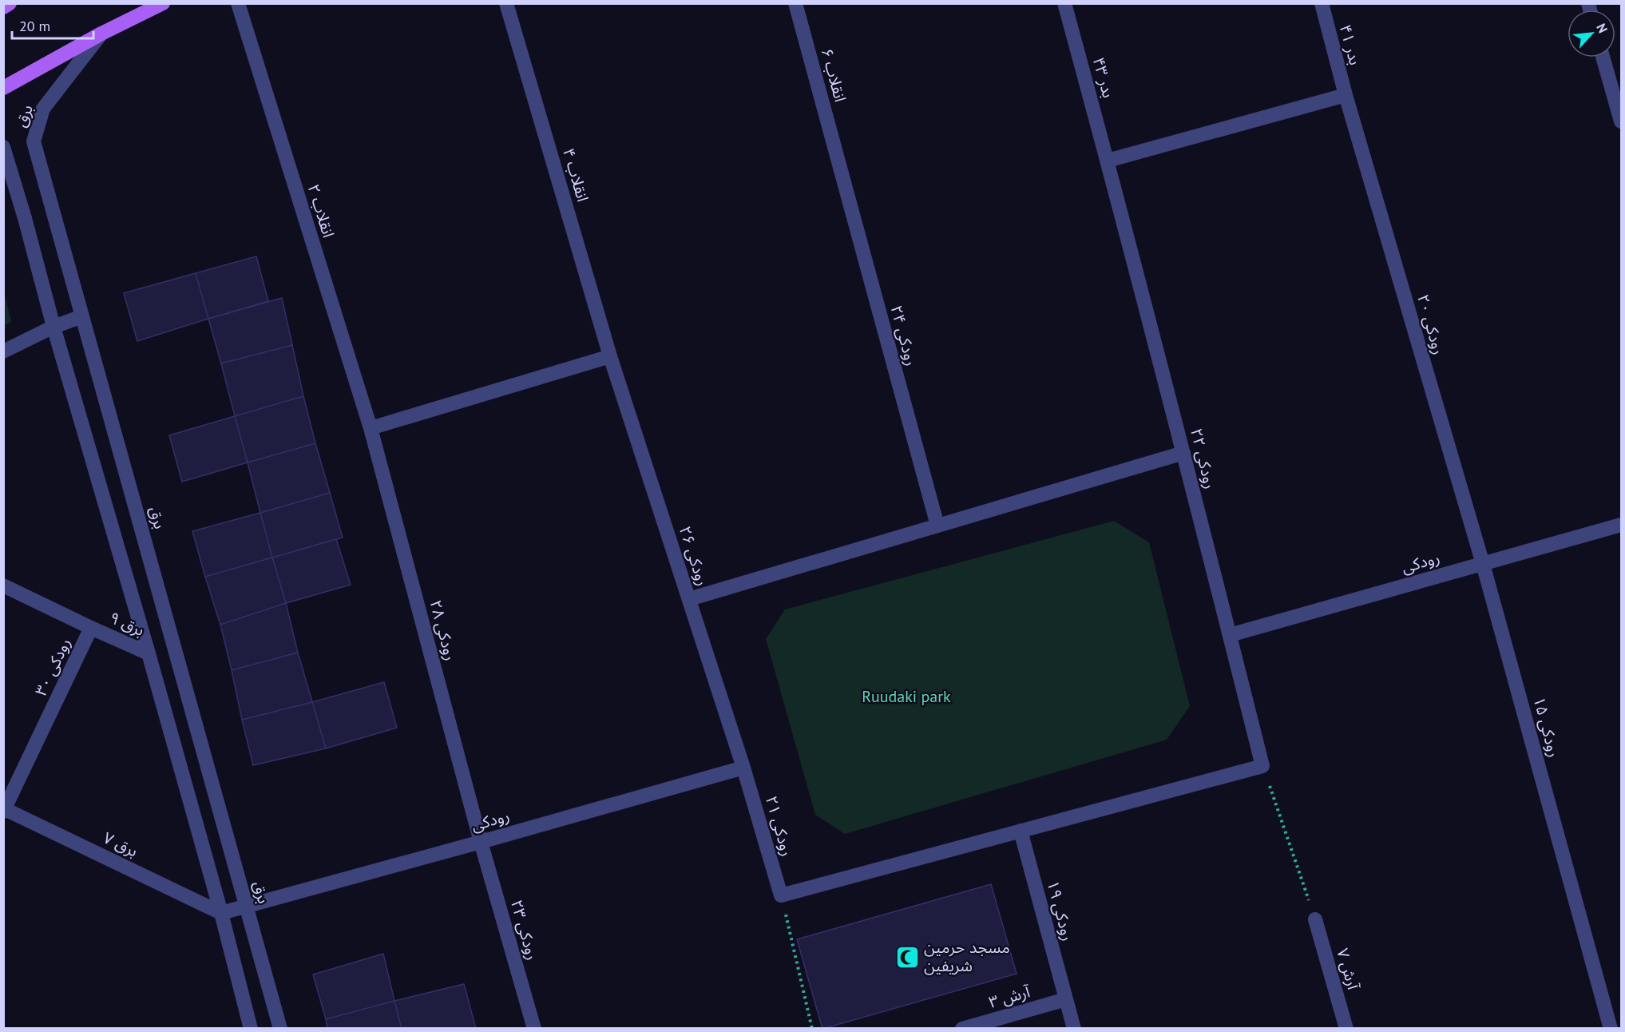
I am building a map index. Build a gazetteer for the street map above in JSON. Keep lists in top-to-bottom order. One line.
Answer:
{"streets":{"street":["بدر ۴۱","انقلاب ۶","بدر ۴۳","برق","انقلاب ۴","انقلاب ۲","رودکی ۲۰","رودکی ۲۴","رودکی ۲۲","رودکی ۲۶","رودکی","برق ۹","رودکی ۲۸","رودکی ۳۰","رودکی ۱۵","رودکی ۲۱","برق ۷","رودکی ۱۹","رودکی ۲۳","آرش ۷","آرش ۳"]},"crossings":[["بدر ۴۱","رودکی ۲۰"],["انقلاب ۶","رودکی ۲۴"],["بدر ۴۳","رودکی ۲۲"],["برق","رودکی"],["انقلاب ۴","رودکی ۲۶"],["انقلاب ۲","رودکی ۲۸"],["رودکی ۲۰","رودکی"],["رودکی ۲۰","رودکی ۱۵"],["رودکی ۲۲","رودکی"],["رودکی ۲۶","رودکی"],["رودکی ۲۶","رودکی ۲۱"],["رودکی","رودکی ۲۸"],["رودکی","رودکی ۱۵"],["رودکی","رودکی ۲۱"],["رودکی","برق ۷"],["رودکی","رودکی ۲۳"],["برق ۹","رودکی ۳۰"],["رودکی ۲۸","رودکی ۲۳"],["رودکی ۳۰","برق ۷"],["رودکی ۱۹","آرش ۳"]],"parks":["Ruudaki park"],"places":{"mosque":["مسجد حرمین شریفین"]},"scale_bar":"20 m","north":"top right"}
